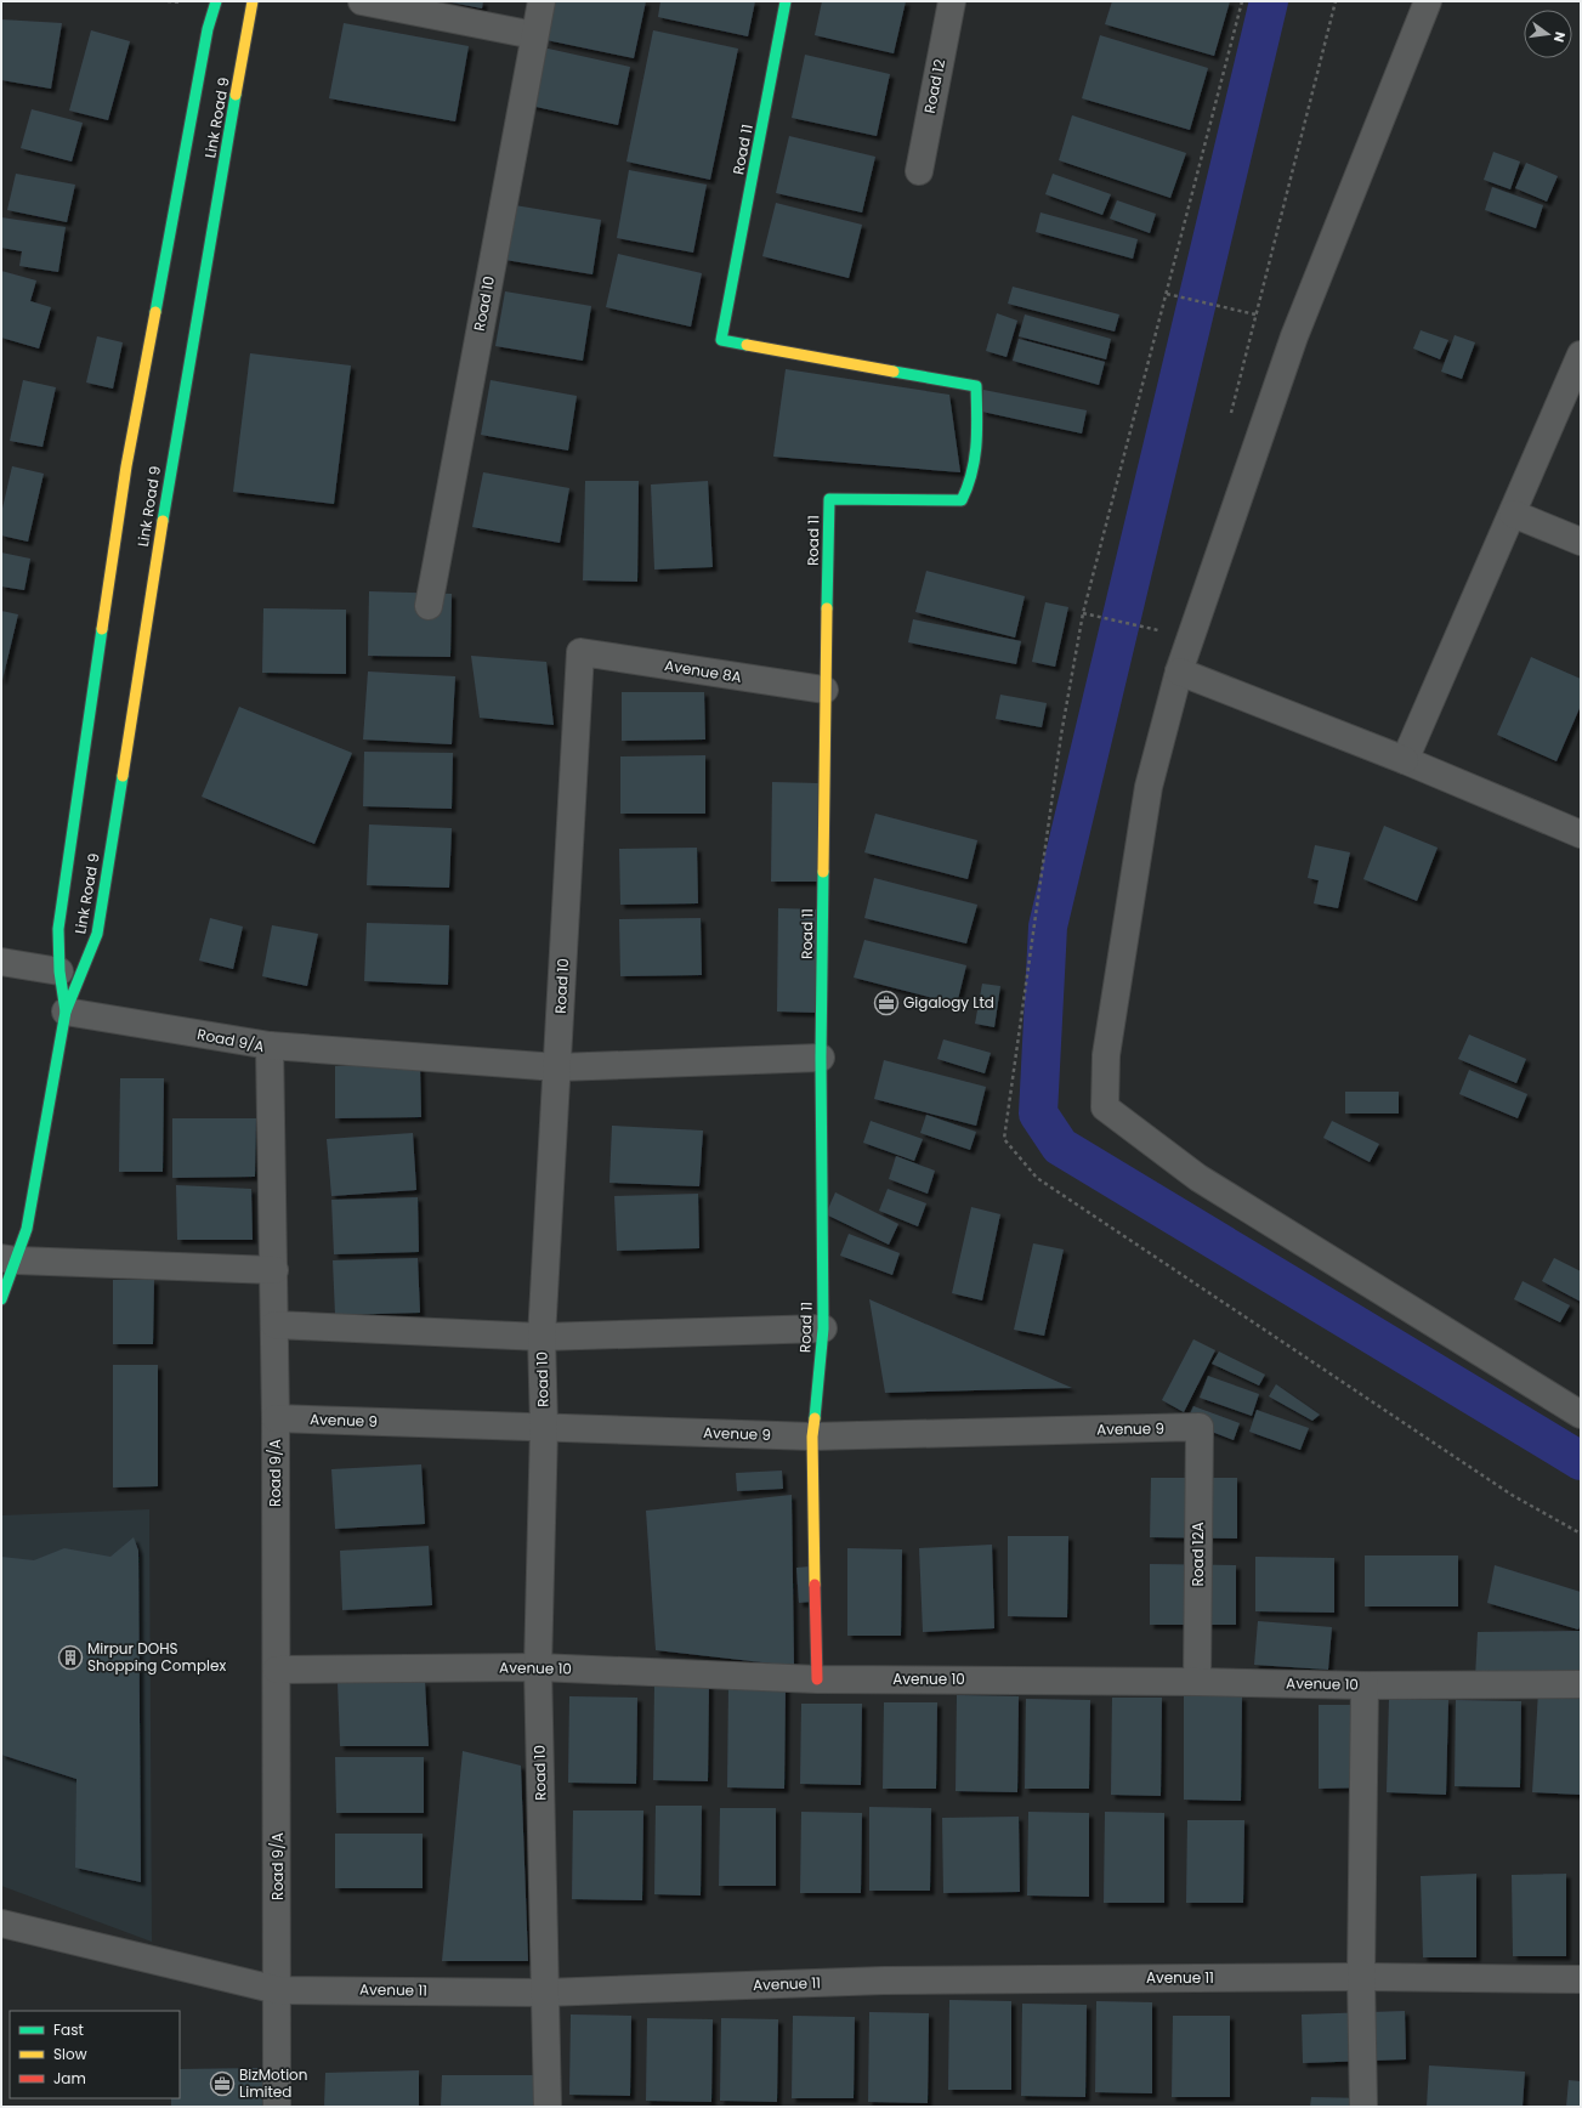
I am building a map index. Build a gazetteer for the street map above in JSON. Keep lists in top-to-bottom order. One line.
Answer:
{"streets":{"main road":["Link Road 9","Road 11"],"street":["Road 12","Road 10","Avenue 8A","Road 9/A","Avenue 9","Road 12A","Avenue 10","Avenue 11"]},"crossings":[["Link Road 9","Road 9/A"],["Road 11","Avenue 8A"],["Road 11","Avenue 9"],["Road 11","Avenue 10"],["Road 10","Avenue 8A"],["Road 10","Avenue 9"],["Road 10","Avenue 10"],["Road 10","Avenue 11"],["Road 9/A","Avenue 9"],["Road 9/A","Avenue 10"],["Road 9/A","Avenue 11"],["Avenue 9","Road 12A"],["Road 12A","Avenue 10"]],"places":{"office":["Gigalogy Ltd","BizMotion Limited"],"building":["Mirpur DOHS Shopping Complex"]},"legend":["Fast","Slow","Jam"],"north":"right"}
